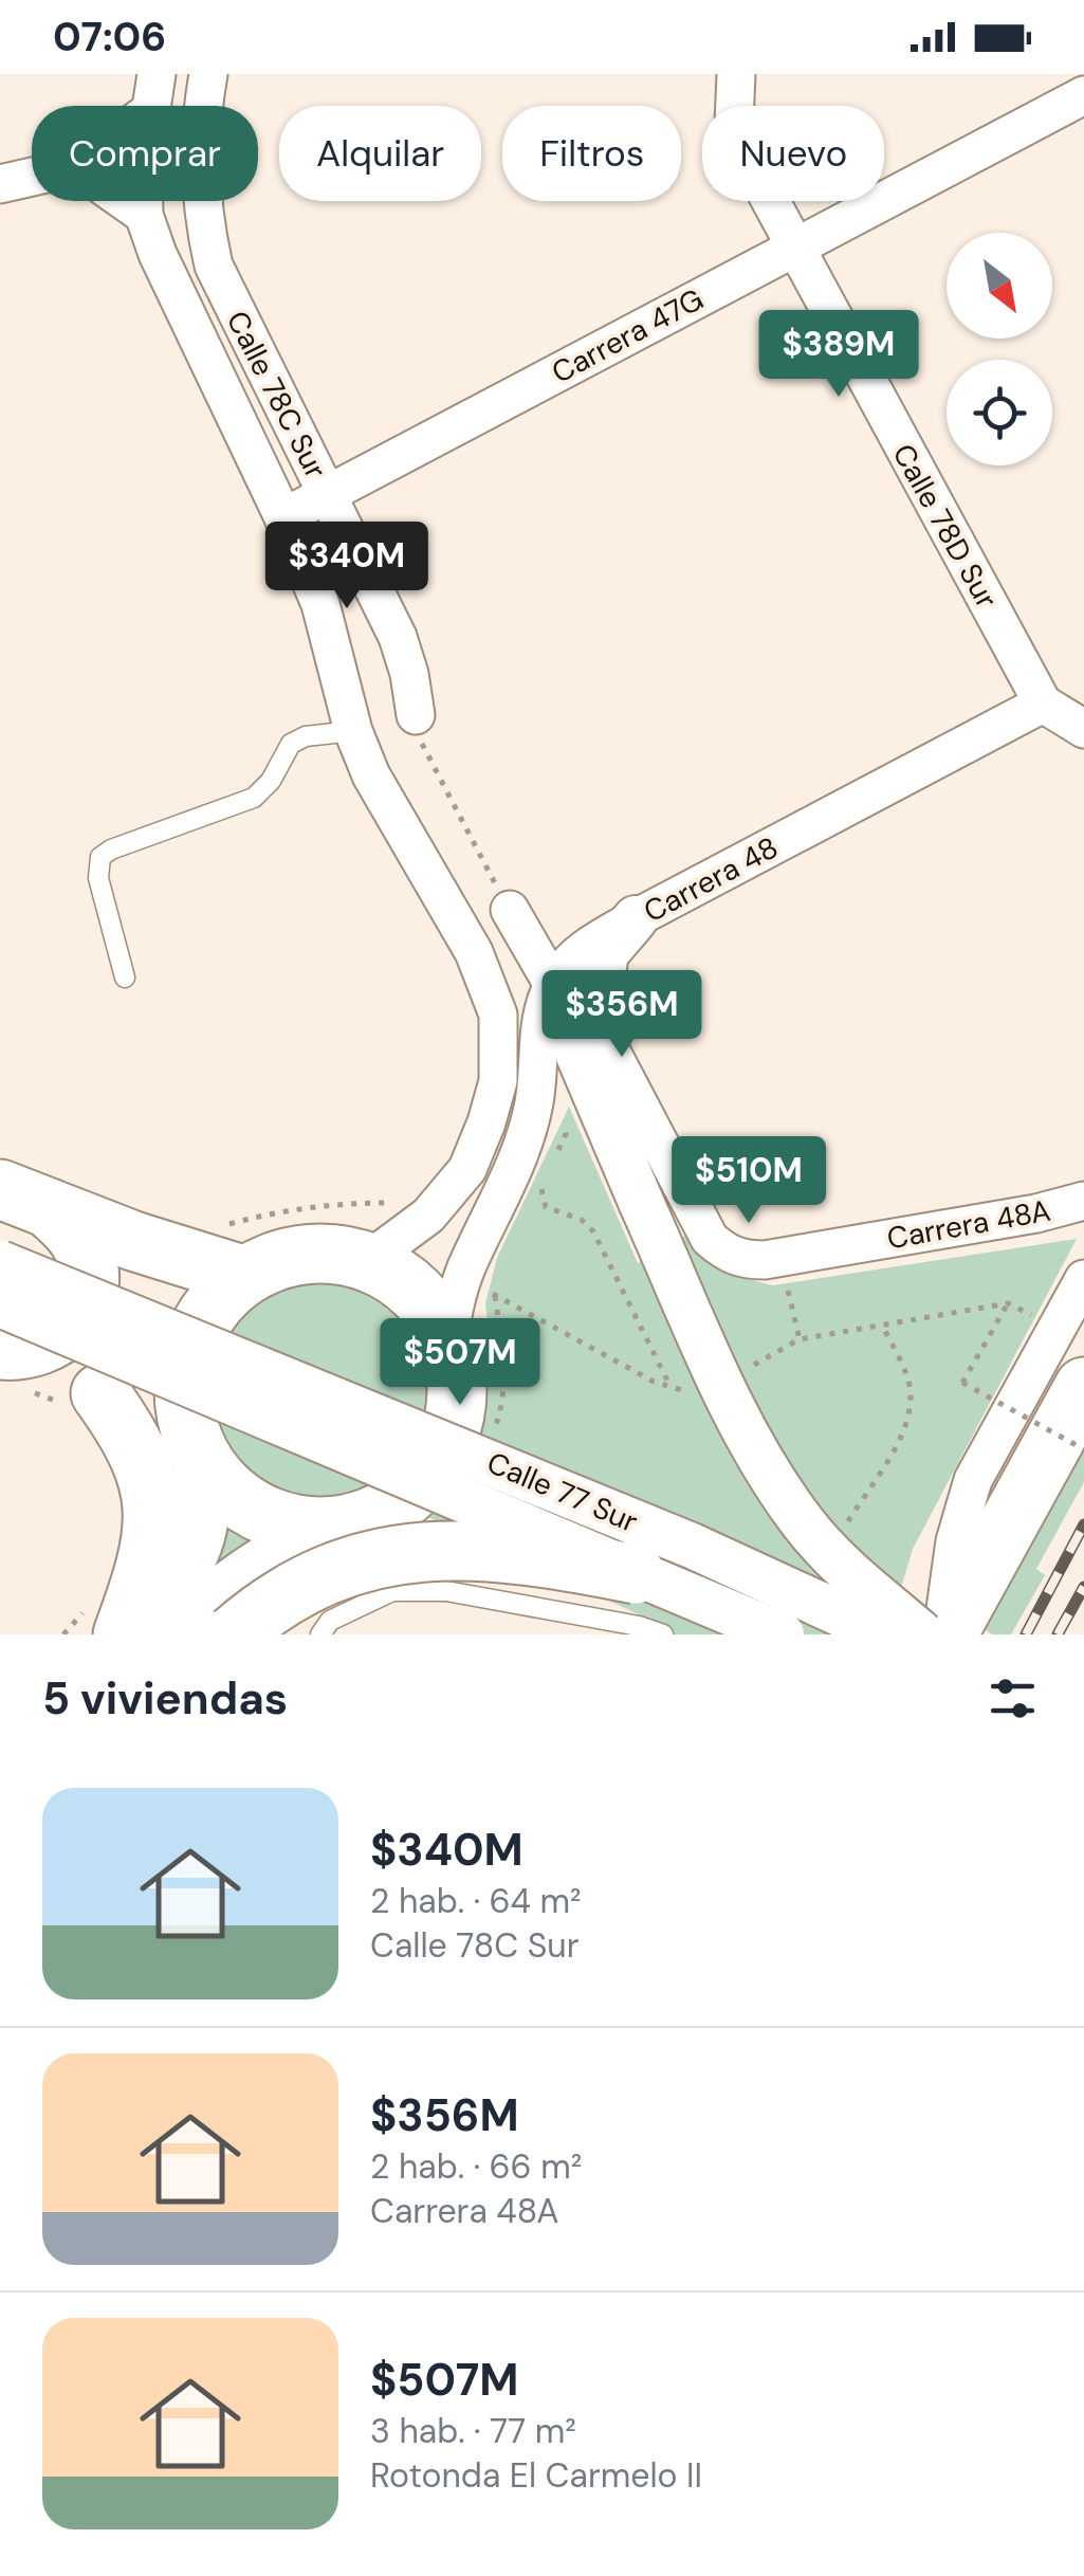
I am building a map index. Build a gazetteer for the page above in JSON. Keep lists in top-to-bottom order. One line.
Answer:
{"streets":{"street":["Carrera 47G","Calle 78C Sur","Calle 78D Sur","Carrera 48","Carrera 48A","Calle 77 Sur"]},"crossings":[["Carrera 47G","Calle 78C Sur"],["Carrera 47G","Calle 78D Sur"],["Calle 78C Sur","Carrera 48"],["Calle 78D Sur","Carrera 48"],["Carrera 48","Carrera 48A"]],"north":"bottom right","page":{"status":"07:06","chip":["Comprar","Alquilar","Filtros","Nuevo"],"price":["$389M","$340M","$356M","$510M","$507M"],"heading":"5 viviendas","list":[{"name":"$340M","note":"2 hab. · 64 m² · Calle 78C Sur"},{"name":"$356M","note":"2 hab. · 66 m² · Carrera 48A"},{"name":"$507M","note":"3 hab. · 77 m² · Rotonda El Carmelo II"}]}}
